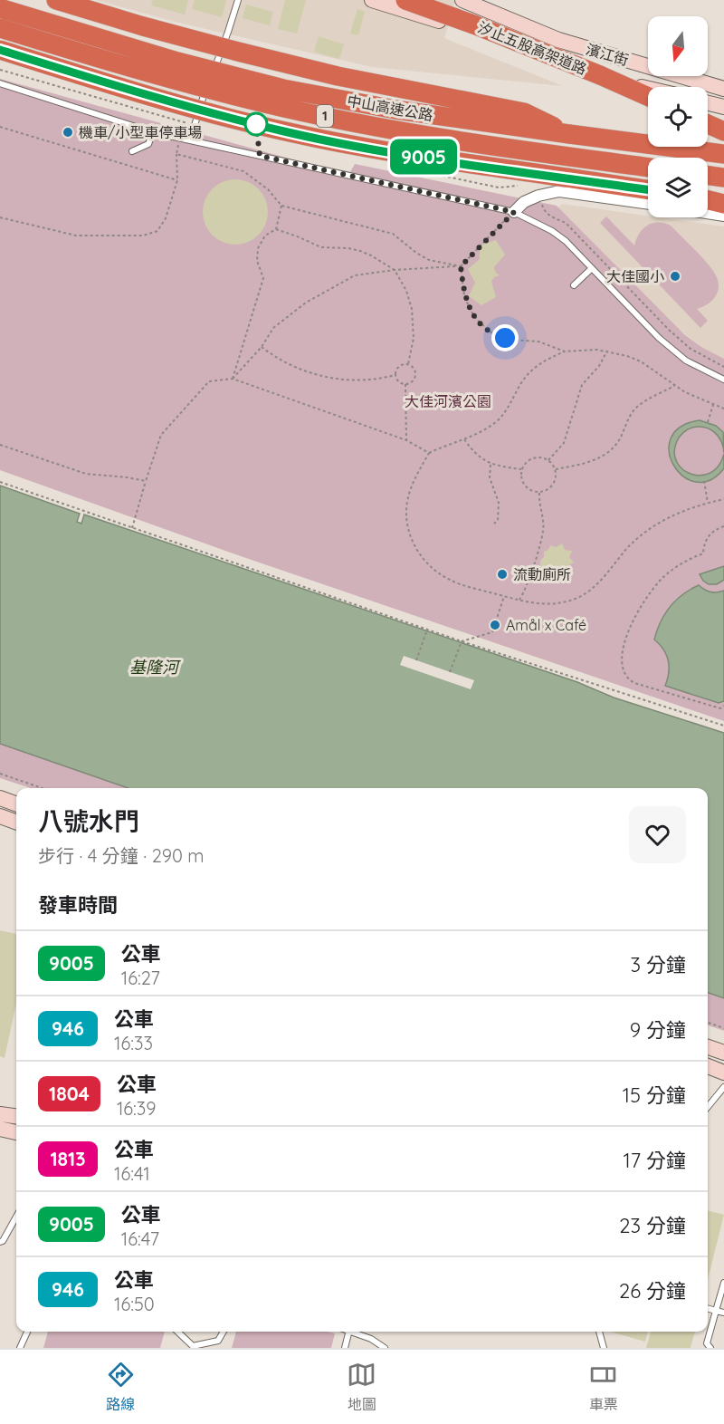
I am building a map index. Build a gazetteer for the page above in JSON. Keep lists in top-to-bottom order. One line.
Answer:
{"streets":{"highway":["汐止五股高架道路","中山高速公路","1"],"main road":["濱江街"]},"water":["基隆河"],"parks":["大佳河濱公園"],"places":["機車/小型車停車場","大佳國小","流動廁所","Amål x Café"],"lines":["bus line 9005"],"north":"bottom","page":{"on_map":"9005","heading":[["八號水門","步行 · 4 分鐘 · 290 m"],"發車時間"],"list":[{"mark":"9005","name":"公車","note":"16:27","value":"3 分鐘"},{"mark":"946","name":"公車","note":"16:33","value":"9 分鐘"},{"mark":"1804","name":"公車","note":"16:39","value":"15 分鐘"},{"mark":"1813","name":"公車","note":"16:41","value":"17 分鐘"},{"mark":"9005","name":"公車","note":"16:47","value":"23 分鐘"},{"mark":"946","name":"公車","note":"16:50","value":"26 分鐘"}],"tabs":["路線","地圖","車票"]}}
